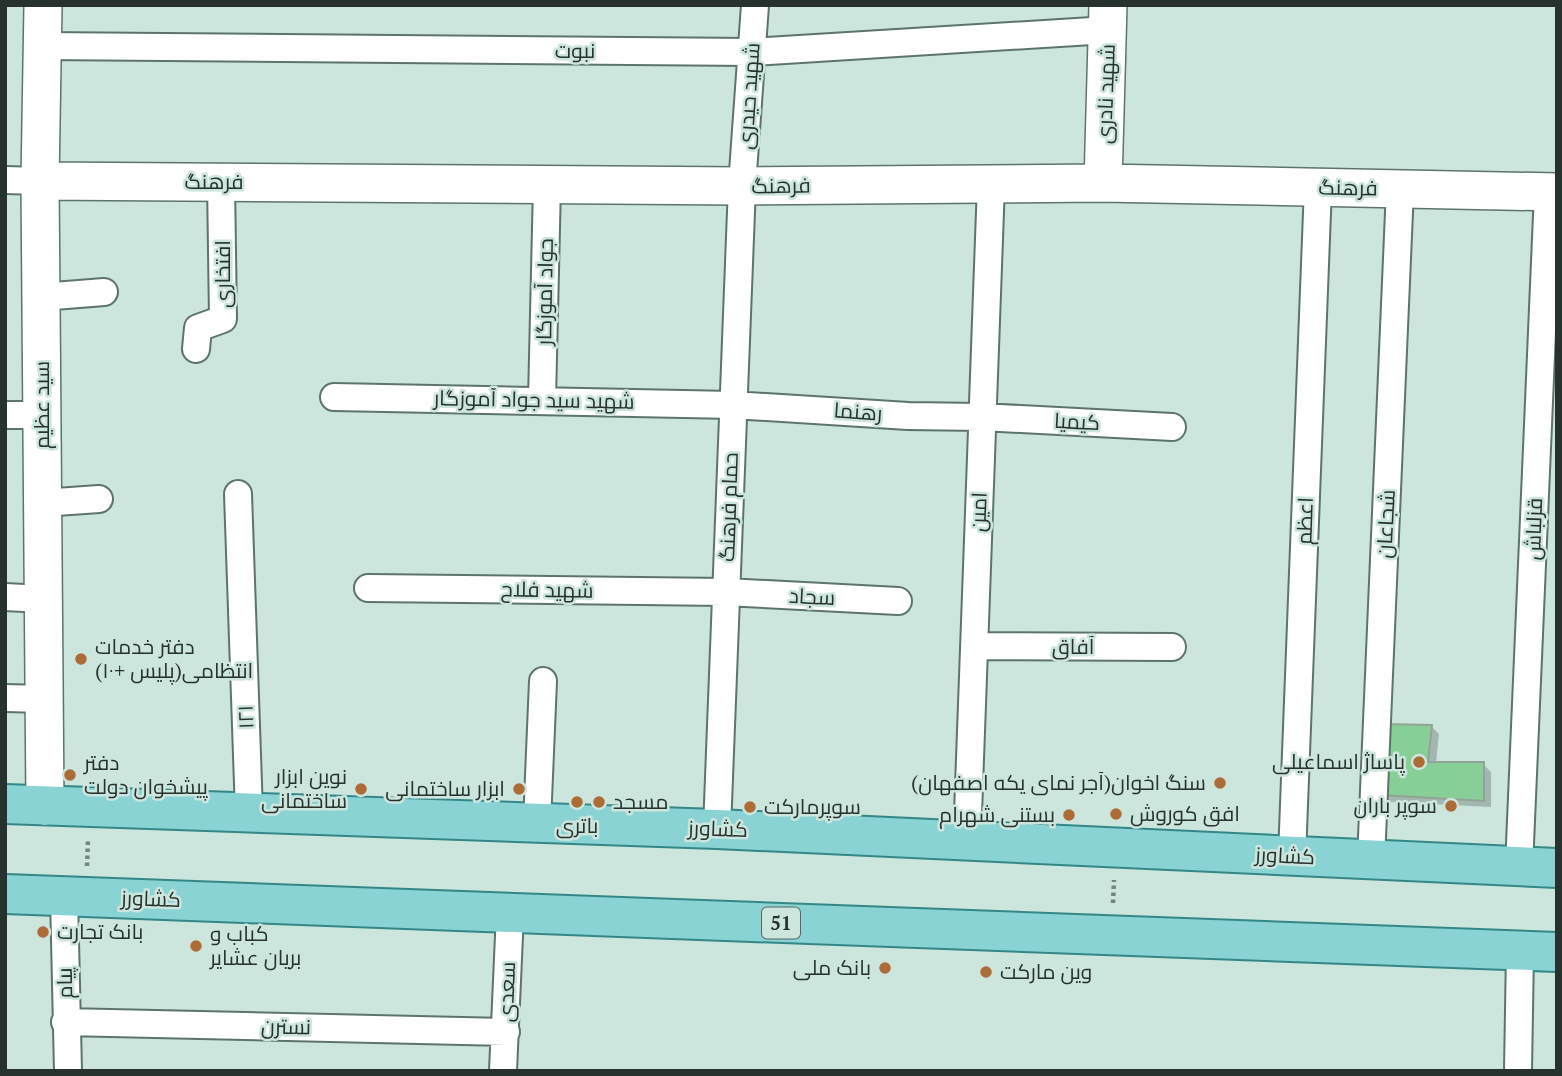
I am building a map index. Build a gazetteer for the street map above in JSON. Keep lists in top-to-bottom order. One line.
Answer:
{"streets":{"main road":["کشاورز","51"],"street":["نبوت","شهید نادری","شهید حیدری","فرهنگ","افتخاری","جواد آموزگار","شهید سید جواد آموزگار","سید عظیم","رهنما","کیمیا","حمام فرهنگ","امین","اعظم","شجاعان","قزلباش","شهید فلاح","سجاد","آفاق","۱۲۱","پیام","سعدی","نسترن"]},"crossings":[["نبوت","شهید نادری"],["نبوت","شهید حیدری"],["نبوت","سید عظیم"],["شهید نادری","فرهنگ"],["شهید حیدری","فرهنگ"],["شهید حیدری","حمام فرهنگ"],["فرهنگ","افتخاری"],["فرهنگ","جواد آموزگار"],["فرهنگ","سید عظیم"],["فرهنگ","حمام فرهنگ"],["فرهنگ","امین"],["فرهنگ","اعظم"],["فرهنگ","شجاعان"],["فرهنگ","قزلباش"],["جواد آموزگار","شهید سید جواد آموزگار"],["شهید سید جواد آموزگار","رهنما"],["شهید سید جواد آموزگار","حمام فرهنگ"],["سید عظیم","کشاورز"],["رهنما","کیمیا"],["رهنما","حمام فرهنگ"],["رهنما","امین"],["کیمیا","امین"],["حمام فرهنگ","شهید فلاح"],["حمام فرهنگ","سجاد"],["حمام فرهنگ","کشاورز"],["امین","آفاق"],["امین","کشاورز"],["اعظم","کشاورز"],["شجاعان","کشاورز"],["قزلباش","کشاورز"],["شهید فلاح","سجاد"],["۱۲۱","کشاورز"],["کشاورز","پیام"],["کشاورز","سعدی"],["پیام","نسترن"],["سعدی","نسترن"]],"places":["دفتر خدمات انتظامی(پلیس +۱۰)","پاساژ اسماعیلی","دفتر پیشخوان دولت","سنگ اخوان(آجر نمای یکه اصفهان)","نوین ابزار ساختمانی","ابزار ساختمانی","باتری","مسجد","سوپر باران","سوپرمارکت","افق کوروش","بستنی شهرام","بانک تجارت","کباب و بریان عشایر","بانک ملی","وین مارکت"]}
